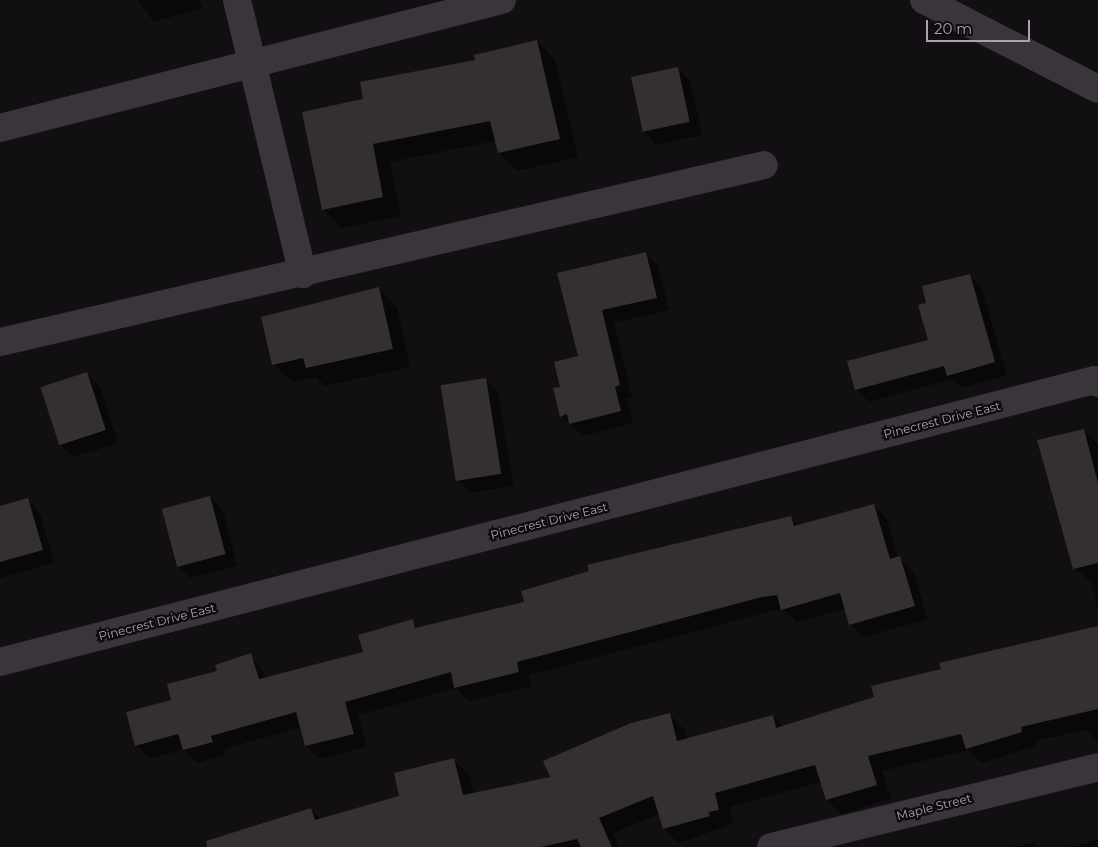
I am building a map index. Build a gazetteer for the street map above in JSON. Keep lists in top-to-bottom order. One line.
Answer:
{"streets":{"street":["Pinecrest Drive East","Maple Street"]},"scale_bar":"20 m"}
